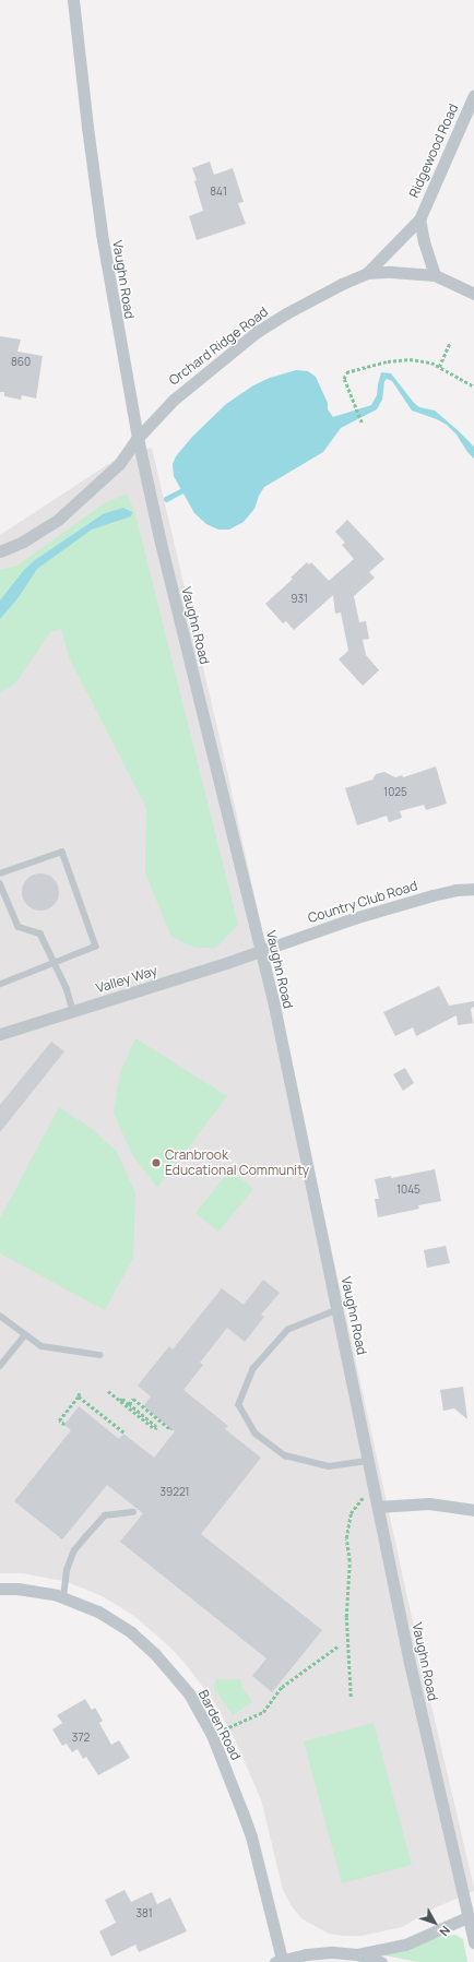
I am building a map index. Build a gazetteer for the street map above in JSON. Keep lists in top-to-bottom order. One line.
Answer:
{"streets":{"street":["Ridgewood Road","Vaughn Road","Orchard Ridge Road","Country Club Road","Valley Way","Barden Road"]},"crossings":[["Ridgewood Road","Orchard Ridge Road"],["Vaughn Road","Orchard Ridge Road"],["Vaughn Road","Country Club Road"],["Vaughn Road","Valley Way"],["Country Club Road","Valley Way"]],"places":["Cranbrook Educational Community"],"house_numbers":["841","860","931","1025","1045","39221","372","381"],"north":"bottom right"}
